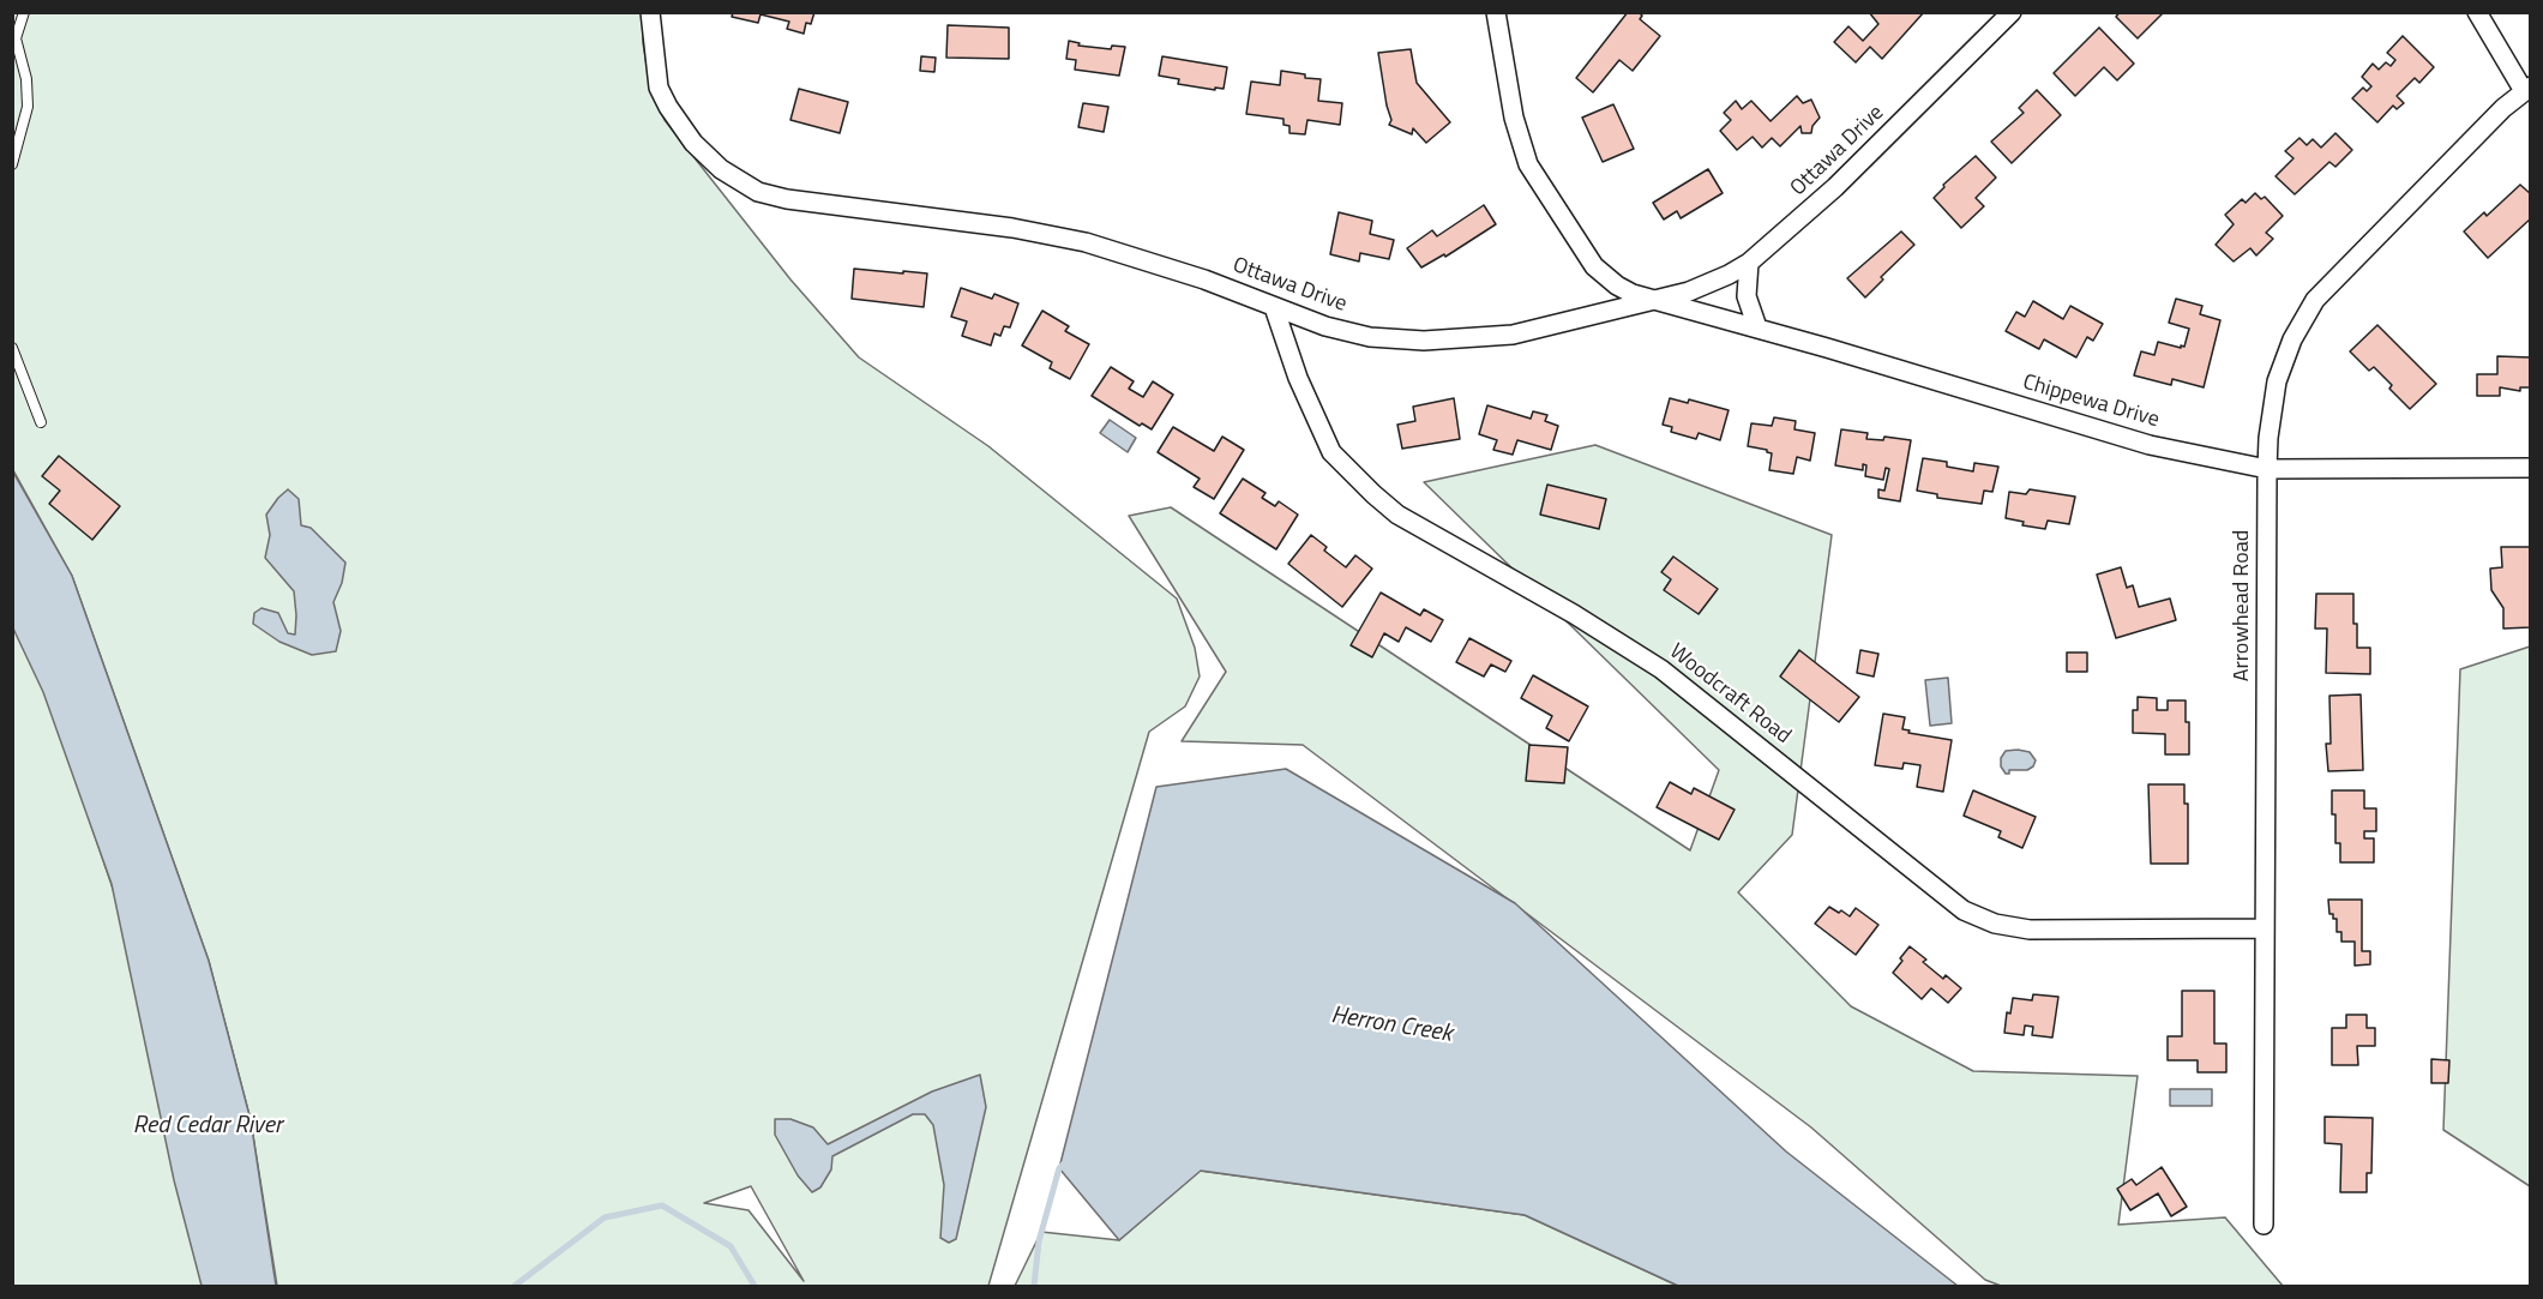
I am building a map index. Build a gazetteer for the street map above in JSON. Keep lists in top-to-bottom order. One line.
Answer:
{"streets":{"street":["Ottawa Drive","Chippewa Drive","Arrowhead Road","Woodcraft Road"]},"crossings":[["Ottawa Drive","Chippewa Drive"],["Ottawa Drive","Woodcraft Road"],["Chippewa Drive","Arrowhead Road"],["Arrowhead Road","Woodcraft Road"]],"water":["Herron Creek","Red Cedar River"]}
